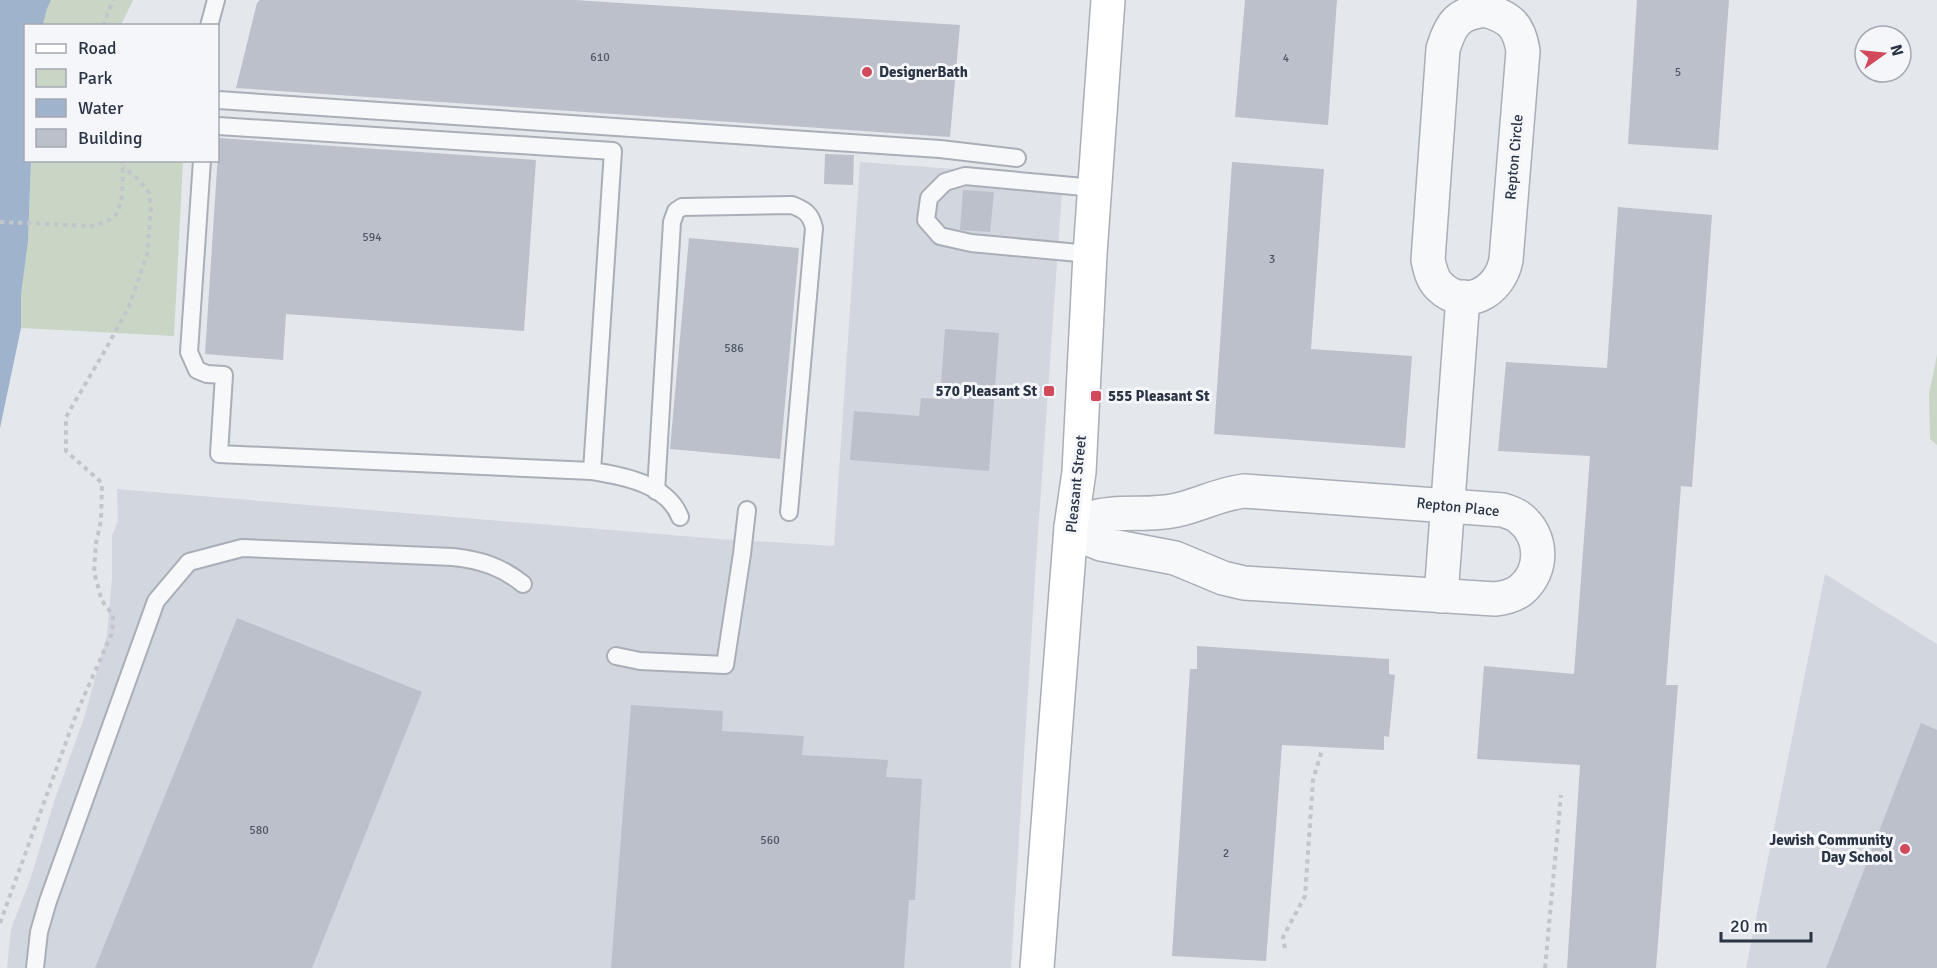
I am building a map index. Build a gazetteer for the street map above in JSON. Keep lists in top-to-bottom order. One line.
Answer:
{"streets":{"street":["Repton Circle","Pleasant Street","Repton Place"]},"crossings":[["Pleasant Street","Repton Place"]],"places":{"other":["DesignerBath","Jewish Community Day School"],"transit":["570 Pleasant St","555 Pleasant St"]},"house_numbers":["610","4","5","594","3","586","580","560","2"],"legend":["Road","Park","Water","Building"],"scale_bar":"20 m","north":"right"}
